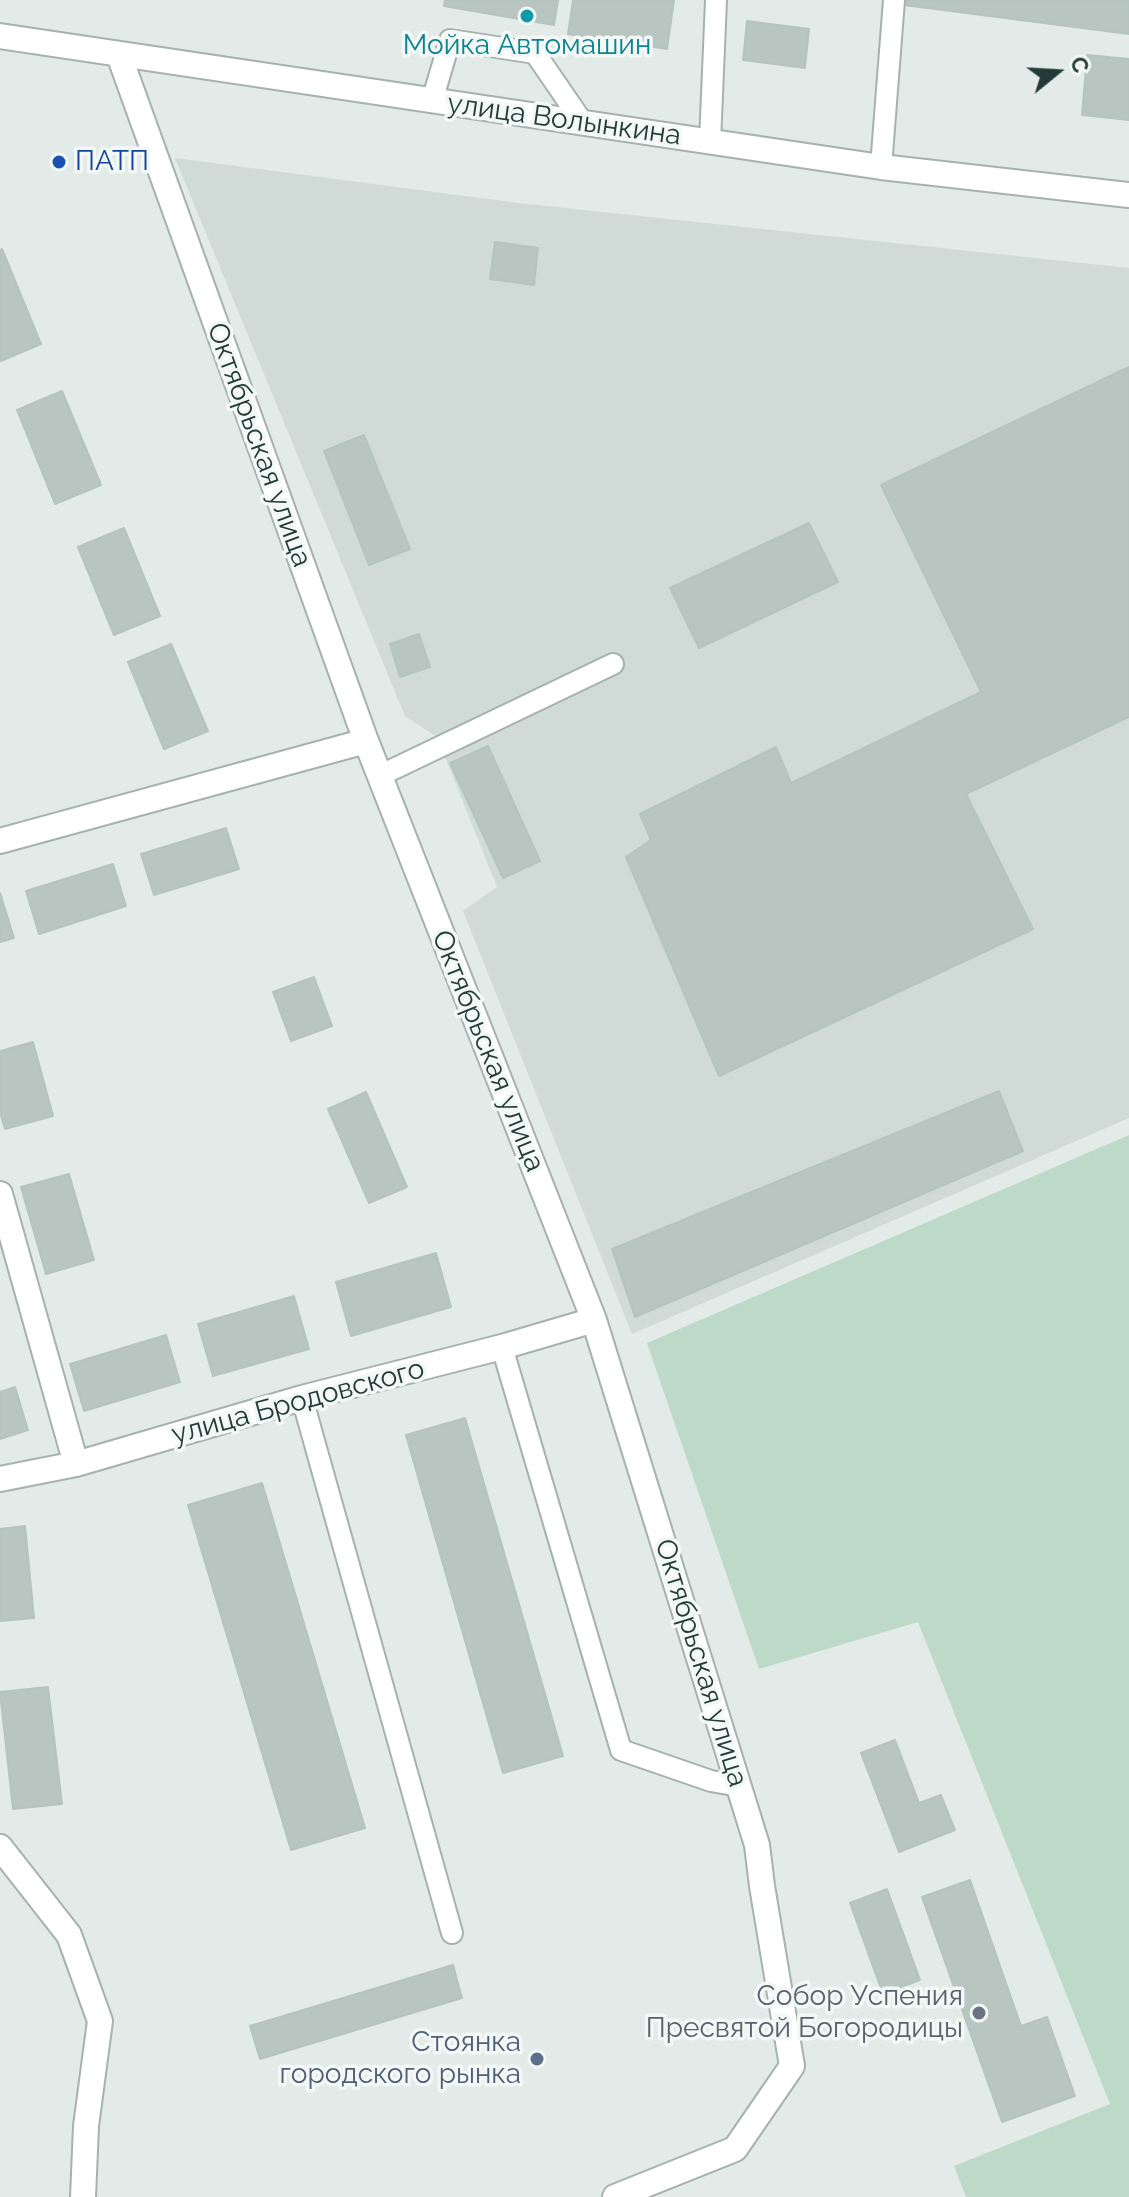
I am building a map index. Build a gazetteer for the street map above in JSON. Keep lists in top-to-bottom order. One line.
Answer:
{"streets":{"street":["улица Волынкина","Октябрьская улица","улица Бродовского"]},"crossings":[["улица Волынкина","Октябрьская улица"],["Октябрьская улица","улица Бродовского"]],"places":["Мойка Автомашин","ПАТП","Собор Успения Пресвятой Богородицы","Cтоянка городского рынка"],"north":"right"}
